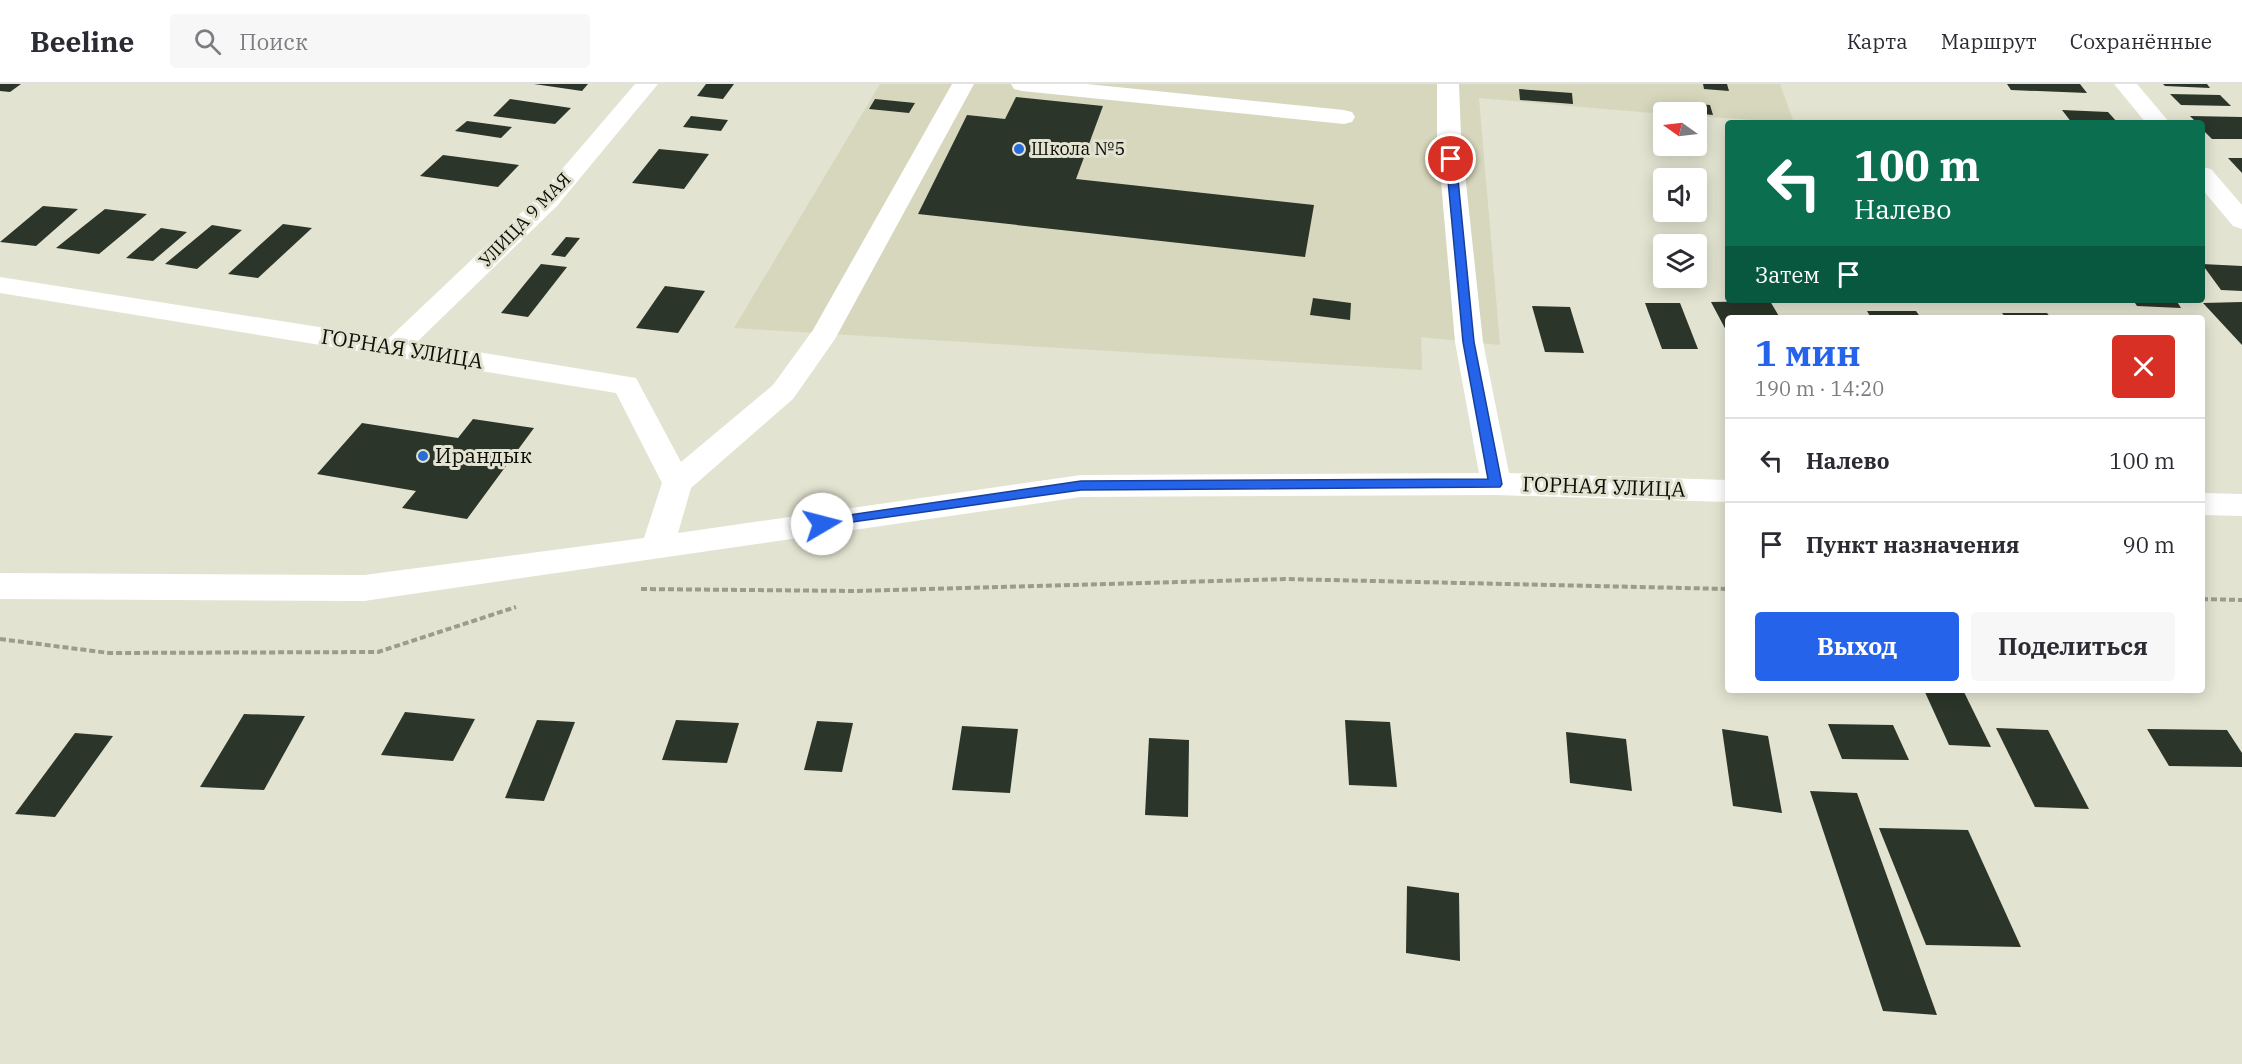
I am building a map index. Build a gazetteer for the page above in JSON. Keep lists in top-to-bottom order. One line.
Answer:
{"streets":{"street":["УЛИЦА 9 МАЯ","ГОРНАЯ УЛИЦА"]},"crossings":[["УЛИЦА 9 МАЯ","ГОРНАЯ УЛИЦА"]],"places":["Школа №5","Ирандык"],"north":"left","page":{"header":"Beeline","search":"Поиск","nav":["Карта","Маршрут","Сохранённые"],"turn":["100 m","Налево"],"then":"Затем","heading":["1 мин","190 m · 14:20"],"list":[{"name":"Налево","value":"100 m"},{"name":"Пункт назначения","value":"90 m"}],"buttons":["Выход","Поделиться"]}}
